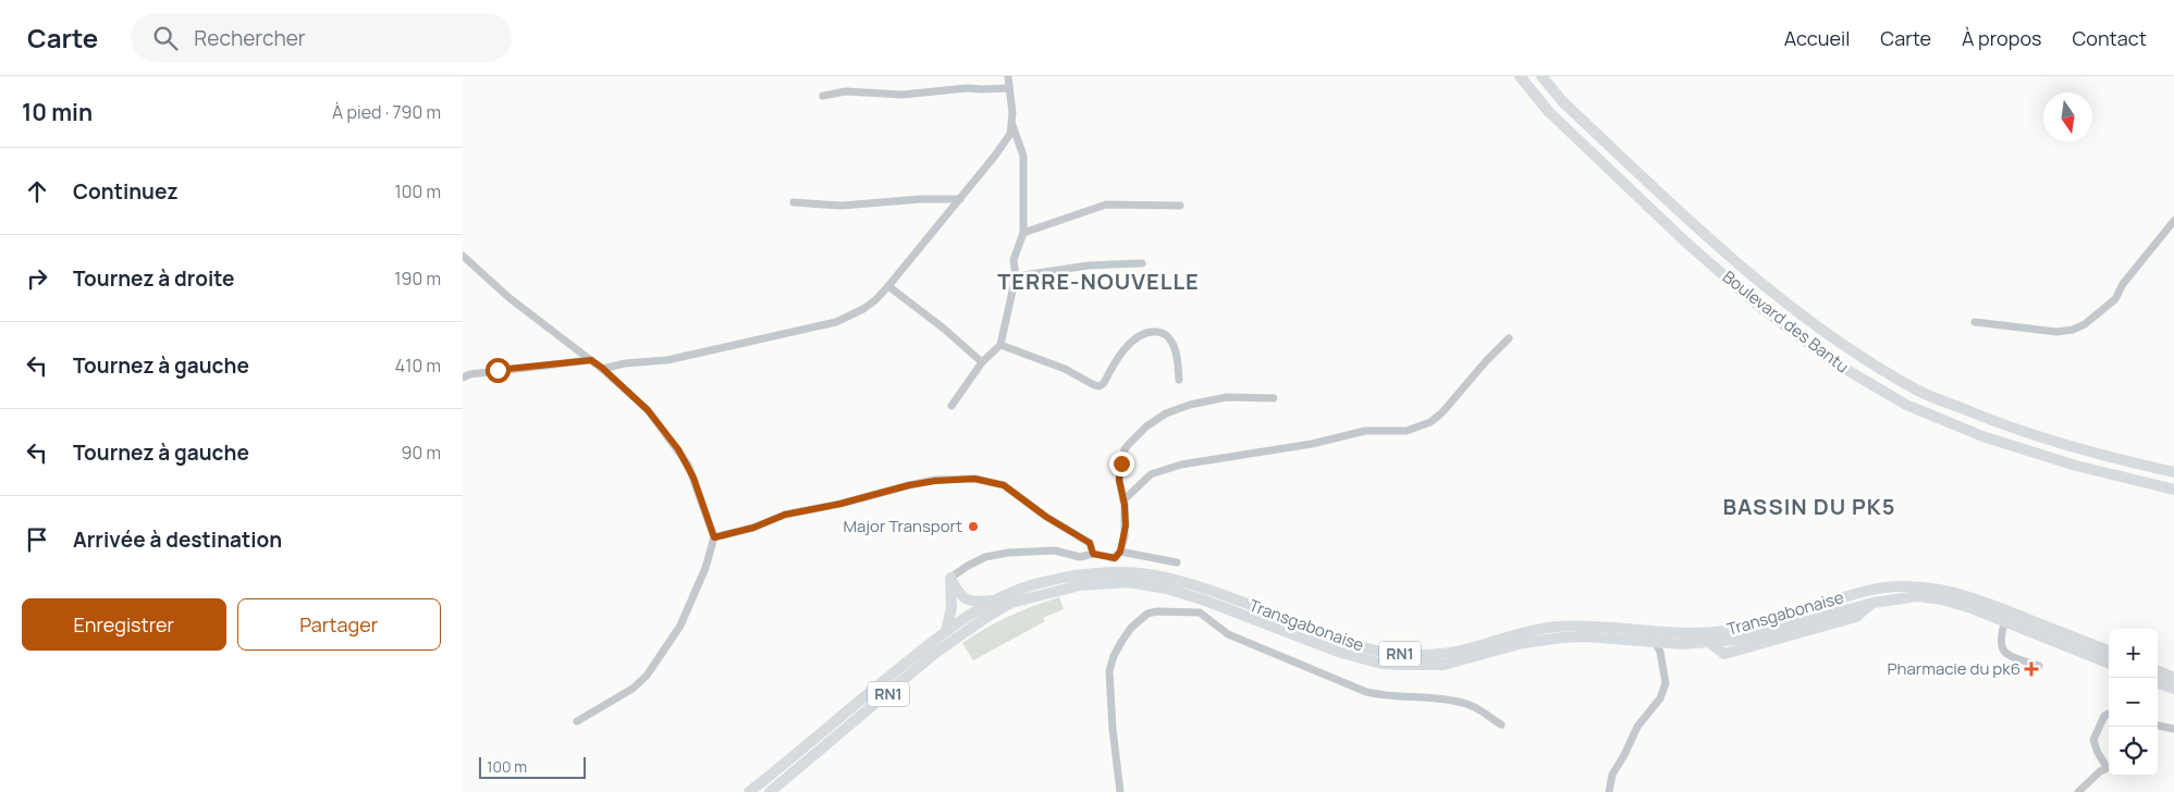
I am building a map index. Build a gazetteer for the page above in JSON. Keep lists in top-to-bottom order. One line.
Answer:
{"streets":{"highway":["Boulevard des Bantu","Transgabonaise","RN1"]},"districts":["TERRE-NOUVELLE","BASSIN DU PK5"],"places":{"other":["Major Transport"],"health":["Pharmacie du pk6"]},"scale_bar":"100 m","north":"bottom","page":{"header":"Carte","search":"Rechercher","nav":["Accueil","Carte","À propos","Contact"],"heading":["10 min","À pied · 790 m"],"list":[["Continuez","100 m"],["Tournez à droite","190 m"],["Tournez à gauche","410 m"],["Tournez à gauche","90 m"],"Arrivée à destination"],"buttons":["Enregistrer","Partager"],"map_buttons":["+","−"],"scale":"100 m"}}
